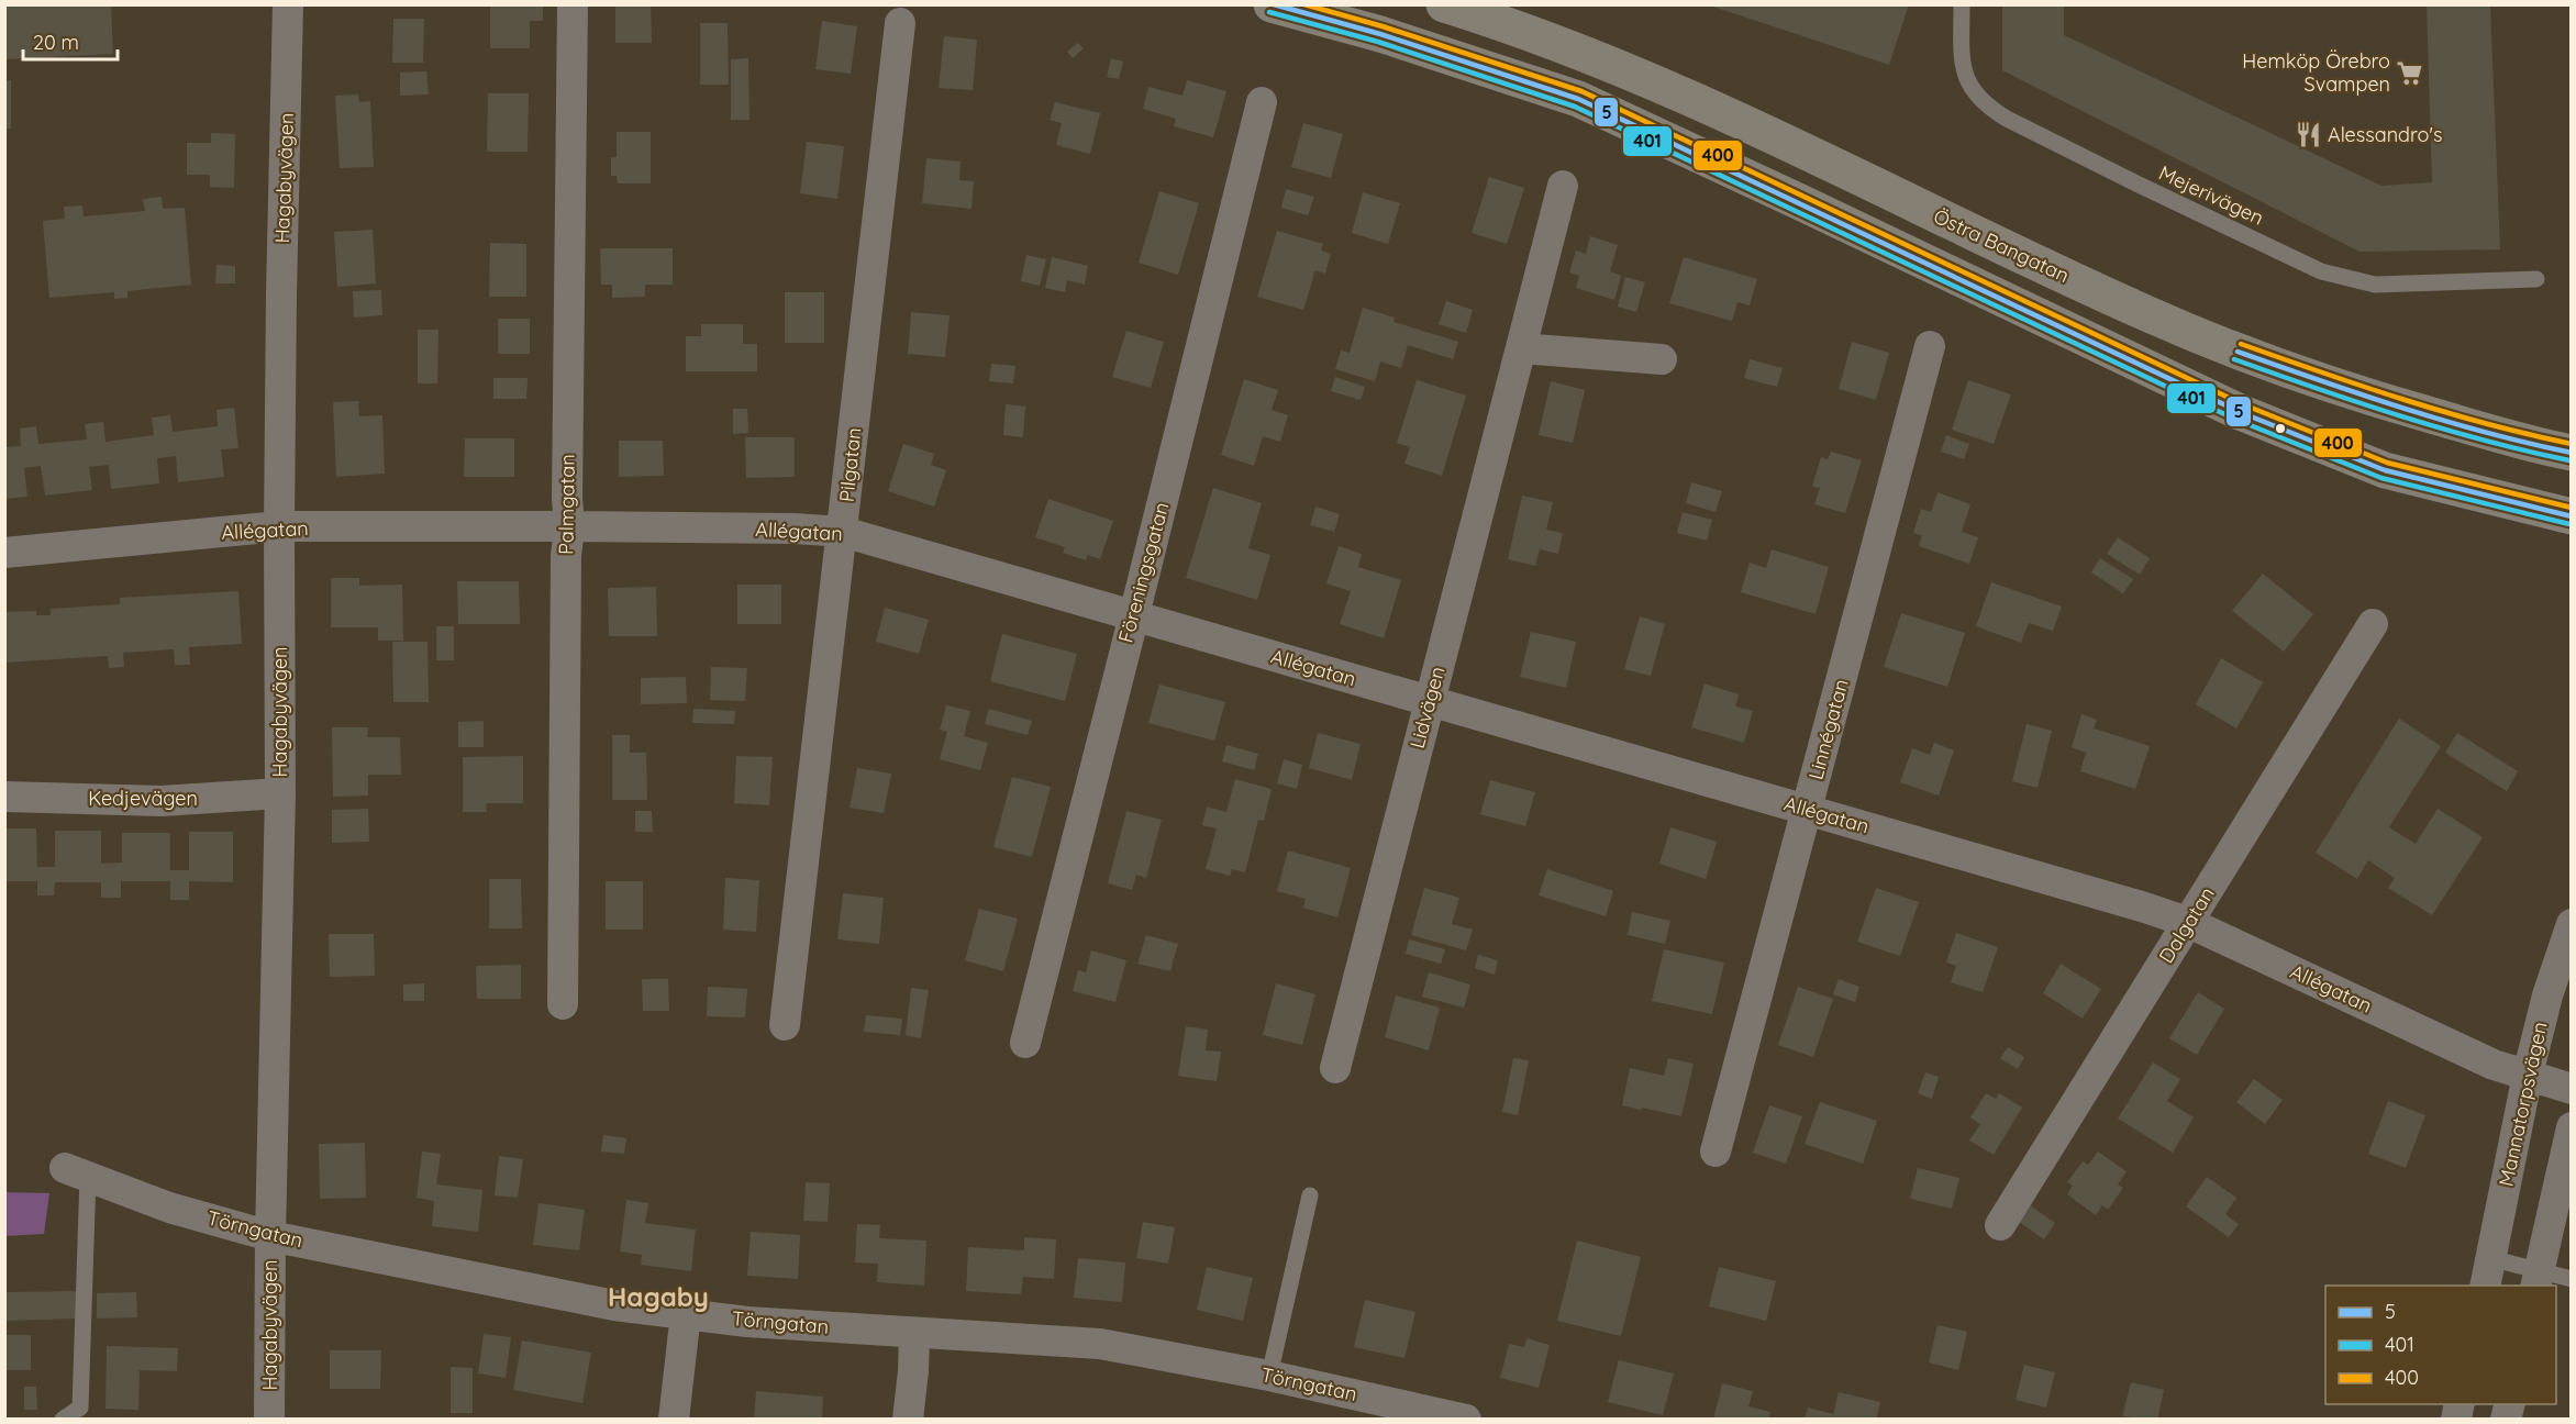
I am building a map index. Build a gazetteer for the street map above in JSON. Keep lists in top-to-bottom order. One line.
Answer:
{"streets":{"main road":["Östra Bangatan"],"street":["Hagabyvägen","Pilgatan","Palmgatan","Allégatan","Föreningsgatan","Lidvägen","Linnégatan","Kedjevägen","Dalgatan","Mannatorpsvägen","Törngatan"],"lane":["Mejerivägen"]},"crossings":[["Hagabyvägen","Allégatan"],["Hagabyvägen","Kedjevägen"],["Hagabyvägen","Törngatan"],["Pilgatan","Allégatan"],["Palmgatan","Allégatan"],["Allégatan","Föreningsgatan"],["Allégatan","Lidvägen"],["Allégatan","Linnégatan"],["Allégatan","Dalgatan"],["Allégatan","Mannatorpsvägen"]],"districts":["Hagaby"],"places":{"supermarket":["Hemköp Örebro Svampen"],"restaurant":["Alessandro's"]},"lines":["transit line 5","transit line 400","transit line 401"],"legend":["5","401","400"],"scale_bar":"20 m"}
